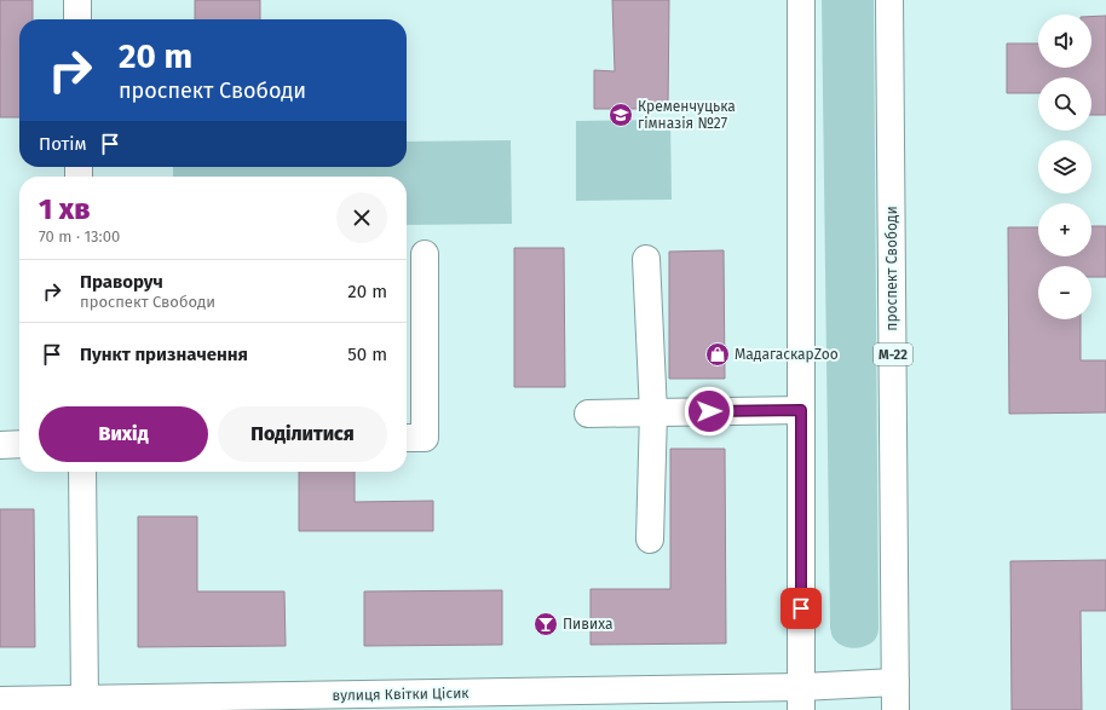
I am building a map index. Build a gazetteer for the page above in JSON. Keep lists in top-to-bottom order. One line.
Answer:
{"streets":{"main road":["проспект Свободи","М-22","вулиця Квітки Цісик"]},"crossings":[["проспект Свободи","вулиця Квітки Цісик"]],"places":{"school or university":["Кременчуцька гімназія №27"],"shop":["МадагаскарZoo"],"bar":["Пивиха"]},"page":{"map_buttons":["+","−"],"turn":["20 m","проспект Свободи"],"then":"Потім","heading":["1 хв","70 m · 13:00"],"list":[{"name":"Праворуч","note":"проспект Свободи","value":"20 m"},{"name":"Пункт призначення","value":"50 m"}],"buttons":["Вихід","Поділитися"]}}
